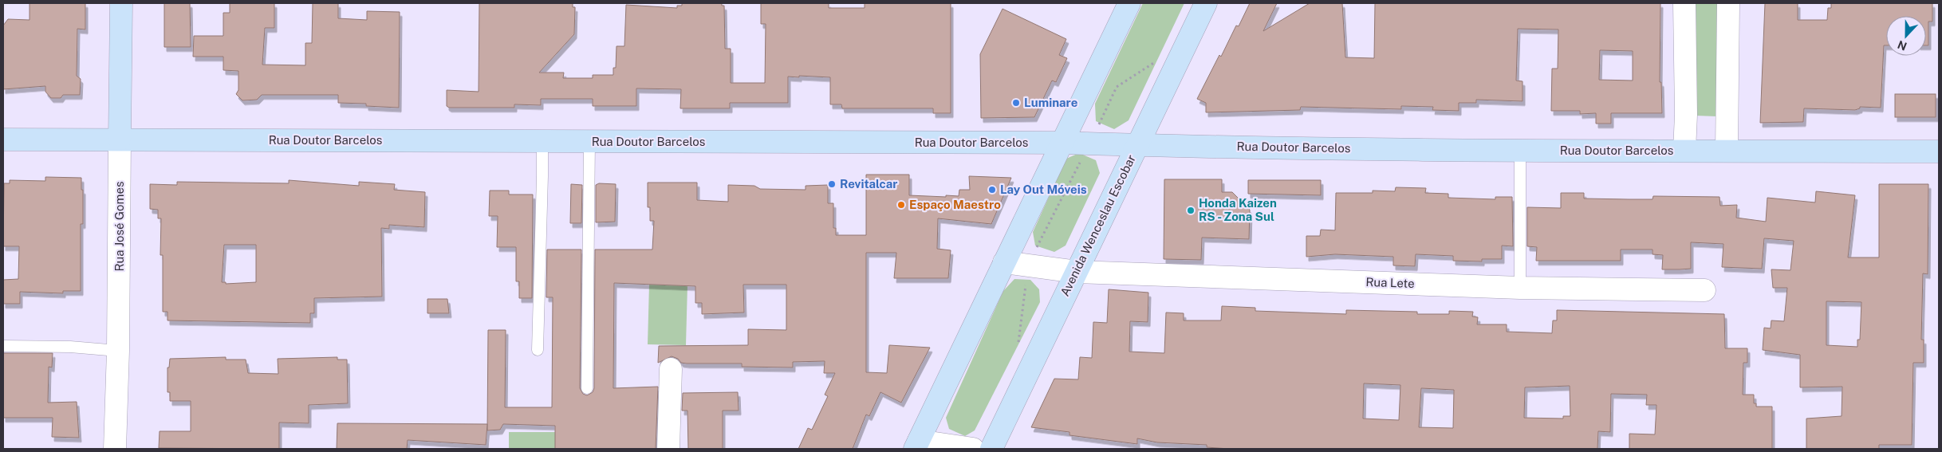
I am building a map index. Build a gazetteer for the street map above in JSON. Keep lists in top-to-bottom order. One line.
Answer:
{"streets":{"street":["Rua Doutor Barcelos","Avenida Wenceslau Escobar","Rua José Gomes","Rua Lete"]},"crossings":[["Rua Doutor Barcelos","Avenida Wenceslau Escobar"],["Rua Doutor Barcelos","Rua José Gomes"],["Avenida Wenceslau Escobar","Rua Lete"]],"places":["Luminare","Revitalcar","Lay Out Móveis","Espaço Maestro","Honda Kaizen RS - Zona Sul"],"north":"bottom"}
